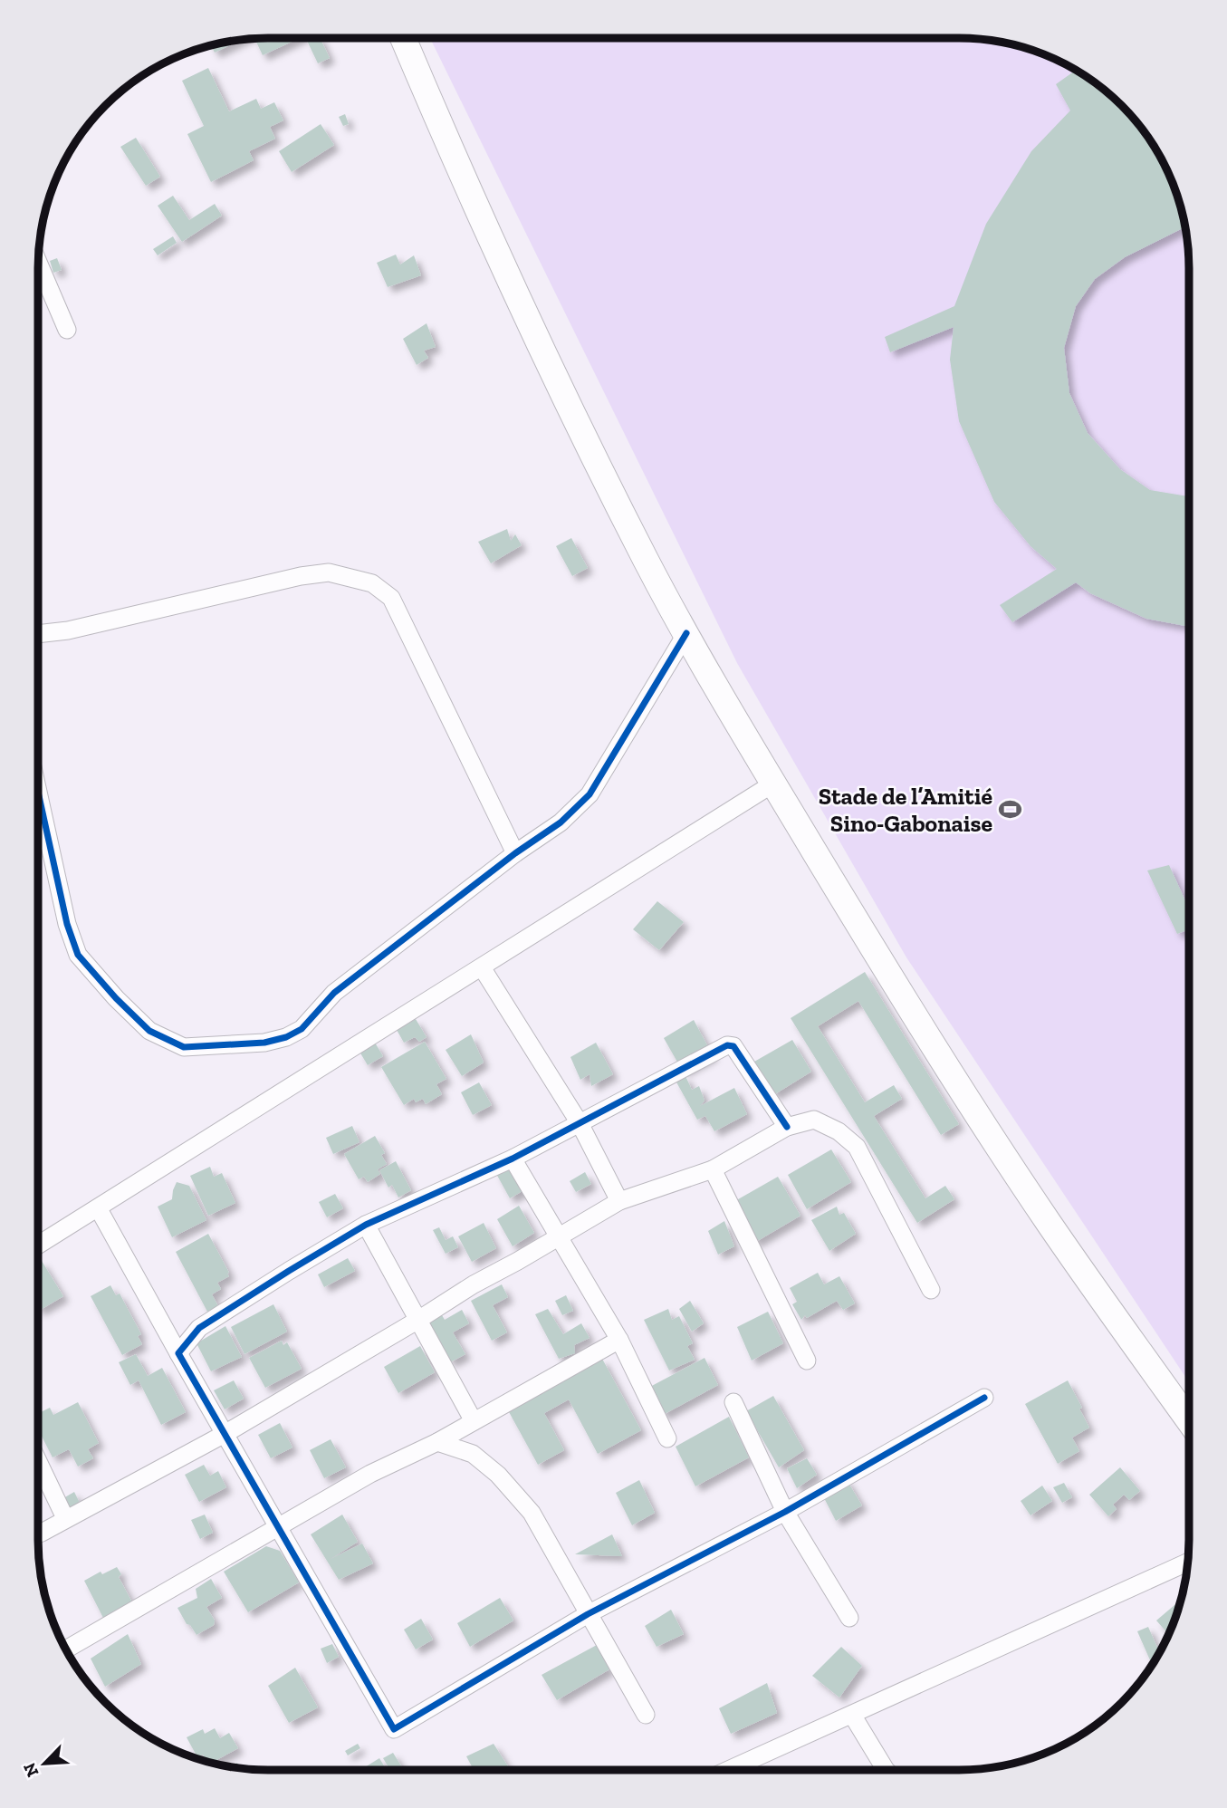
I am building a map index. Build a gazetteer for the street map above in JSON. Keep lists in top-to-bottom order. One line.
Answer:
{"places":{"sports":["Stade de l’Amitié Sino-Gabonaise"]},"north":"bottom left"}
